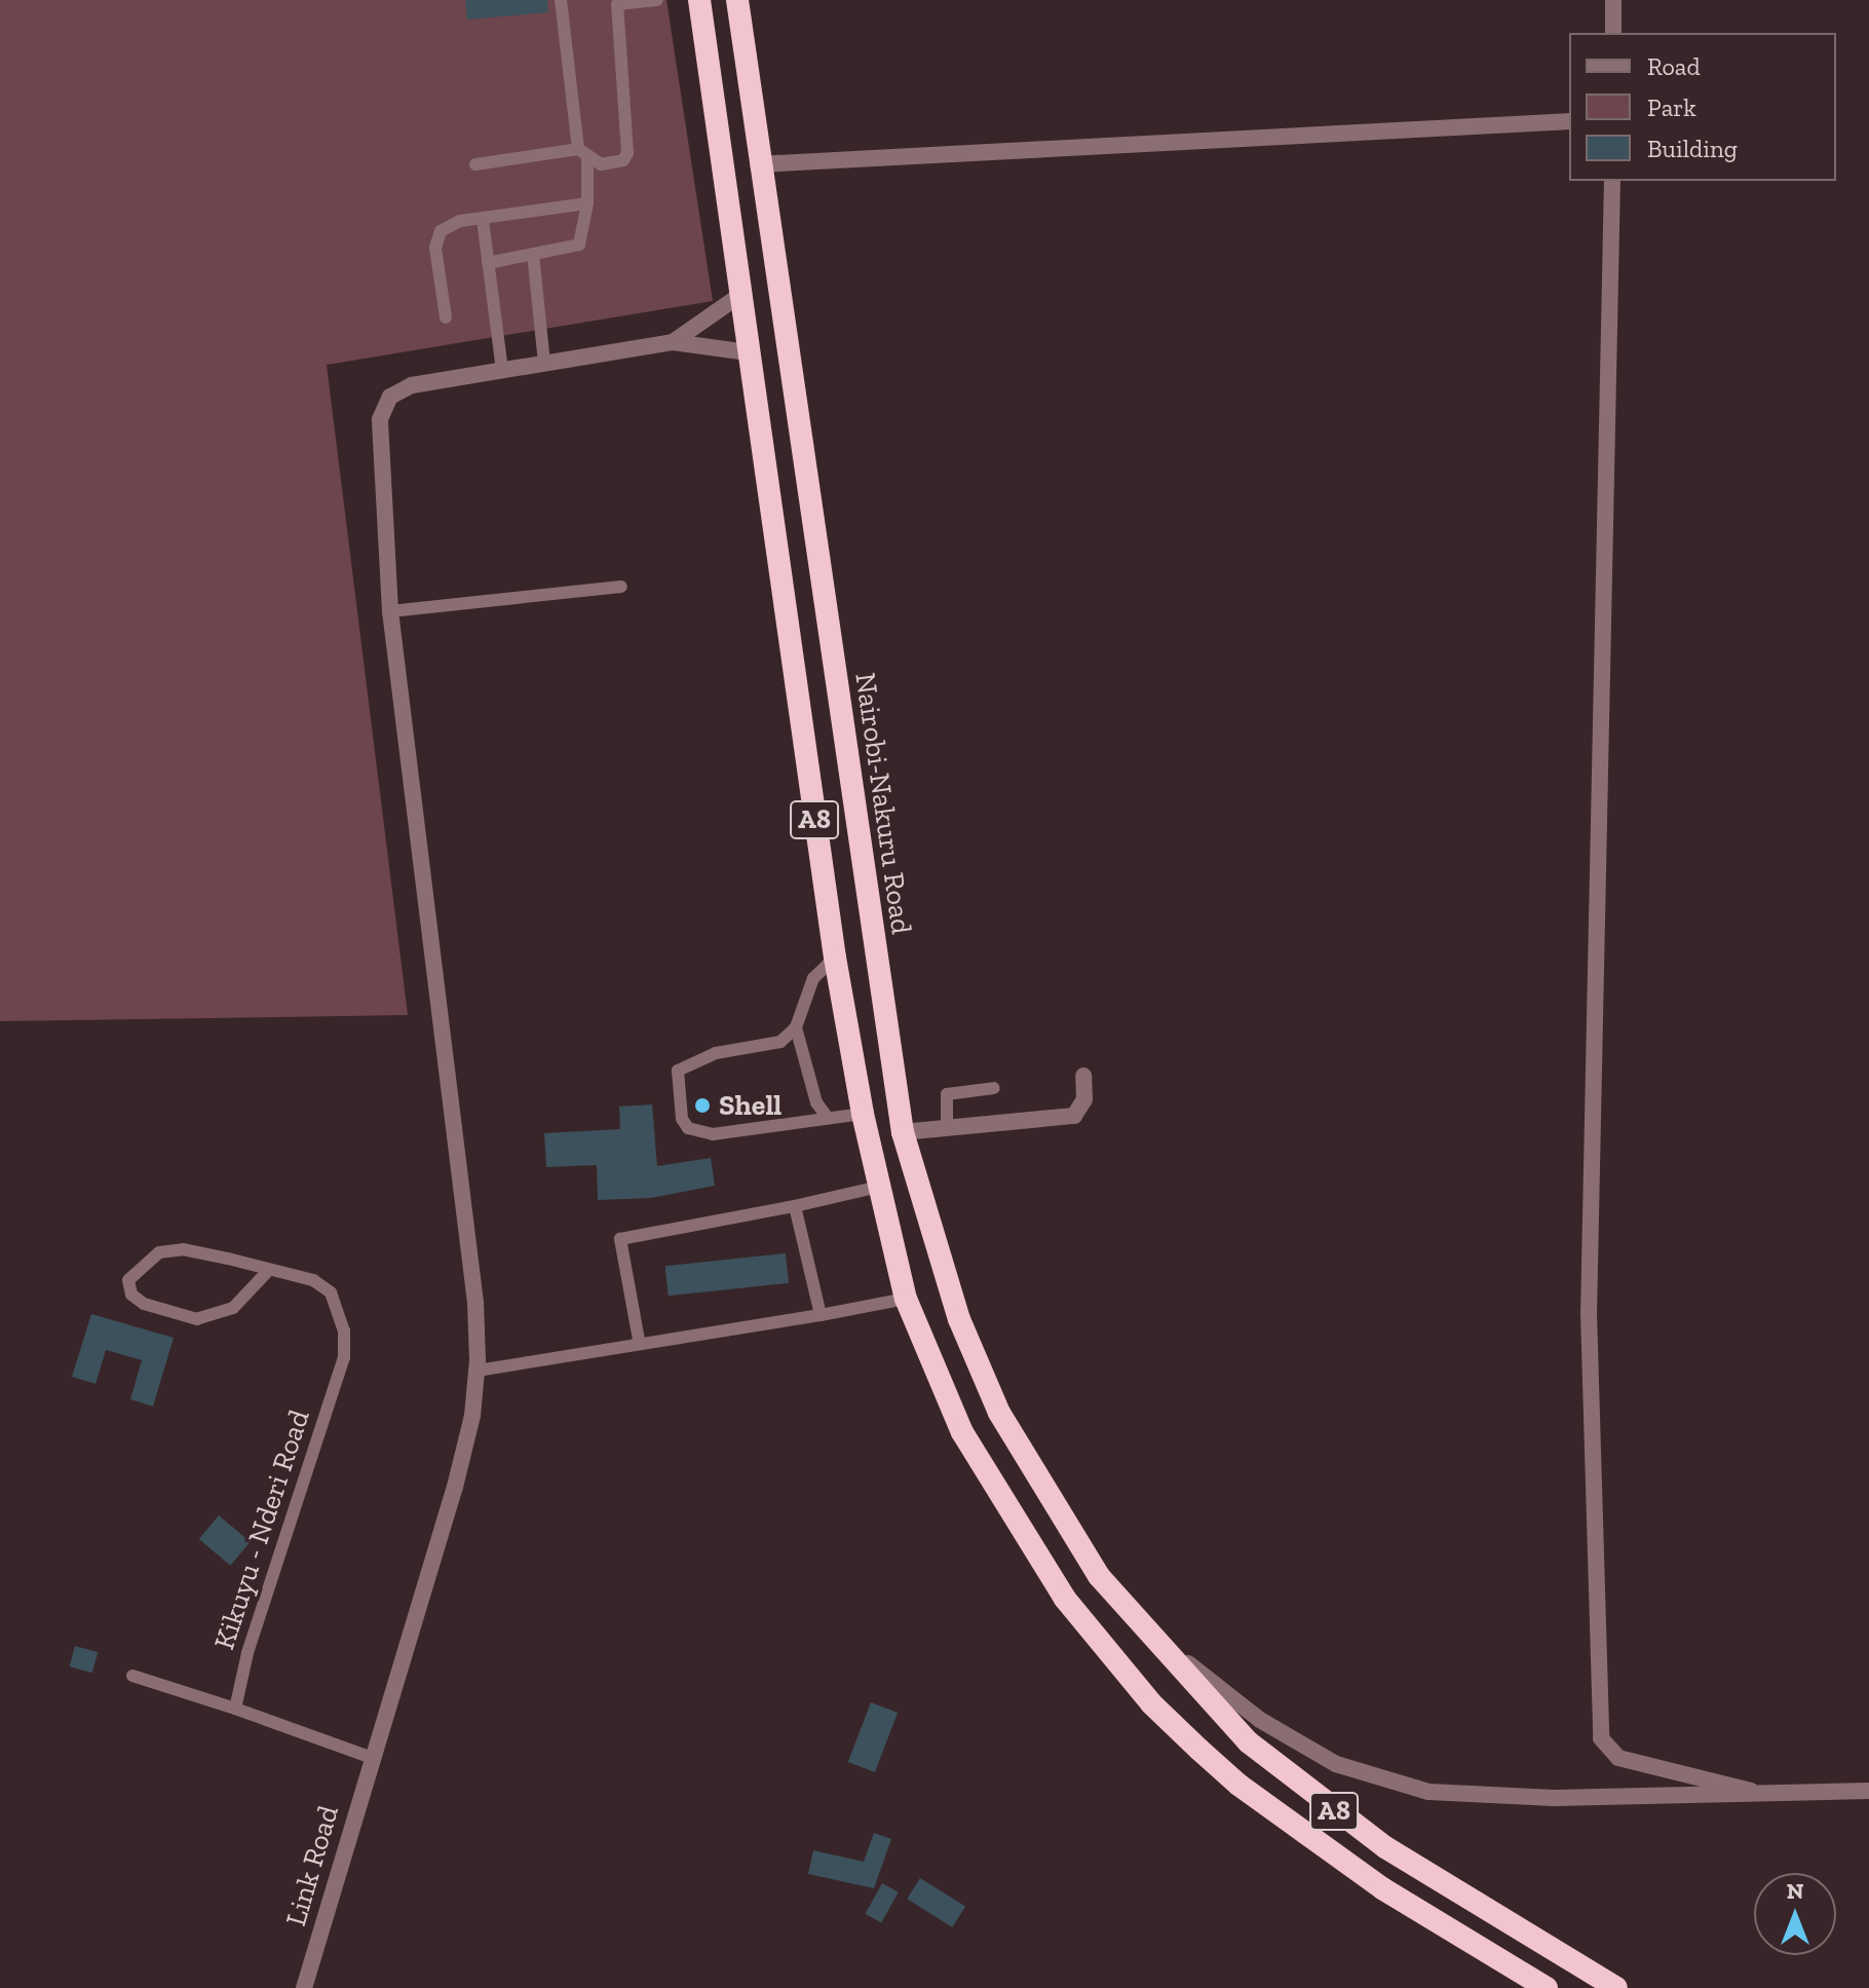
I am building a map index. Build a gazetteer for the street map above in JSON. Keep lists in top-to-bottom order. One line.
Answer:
{"streets":{"highway":["Nairobi-Nakuru Road","A8"],"street":["Link Road"],"lane":["Kikuyu - Nderi Road"]},"crossings":[["Nairobi-Nakuru Road","A8"]],"places":["Shell"],"legend":["Road","Park","Building"],"north":"top"}
